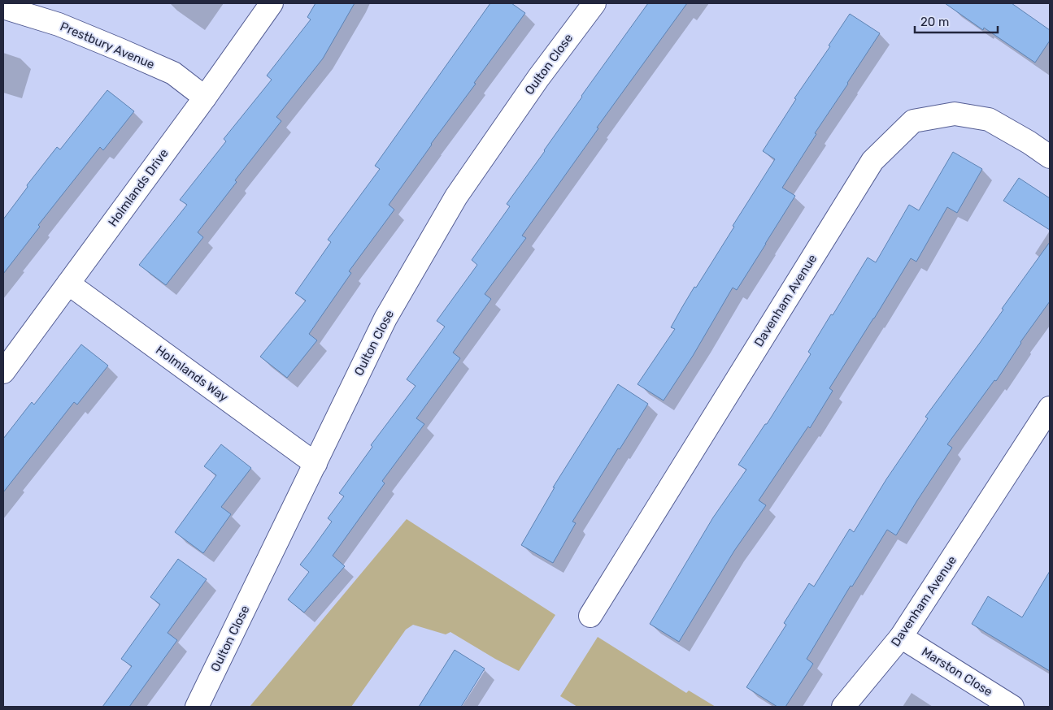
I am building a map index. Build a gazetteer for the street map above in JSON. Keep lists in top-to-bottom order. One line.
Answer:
{"streets":{"street":["Prestbury Avenue","Oulton Close","Holmlands Drive","Davenham Avenue","Holmlands Way","Marston Close"]},"crossings":[["Prestbury Avenue","Holmlands Drive"],["Oulton Close","Holmlands Way"],["Holmlands Drive","Holmlands Way"],["Davenham Avenue","Marston Close"]],"scale_bar":"20 m"}
